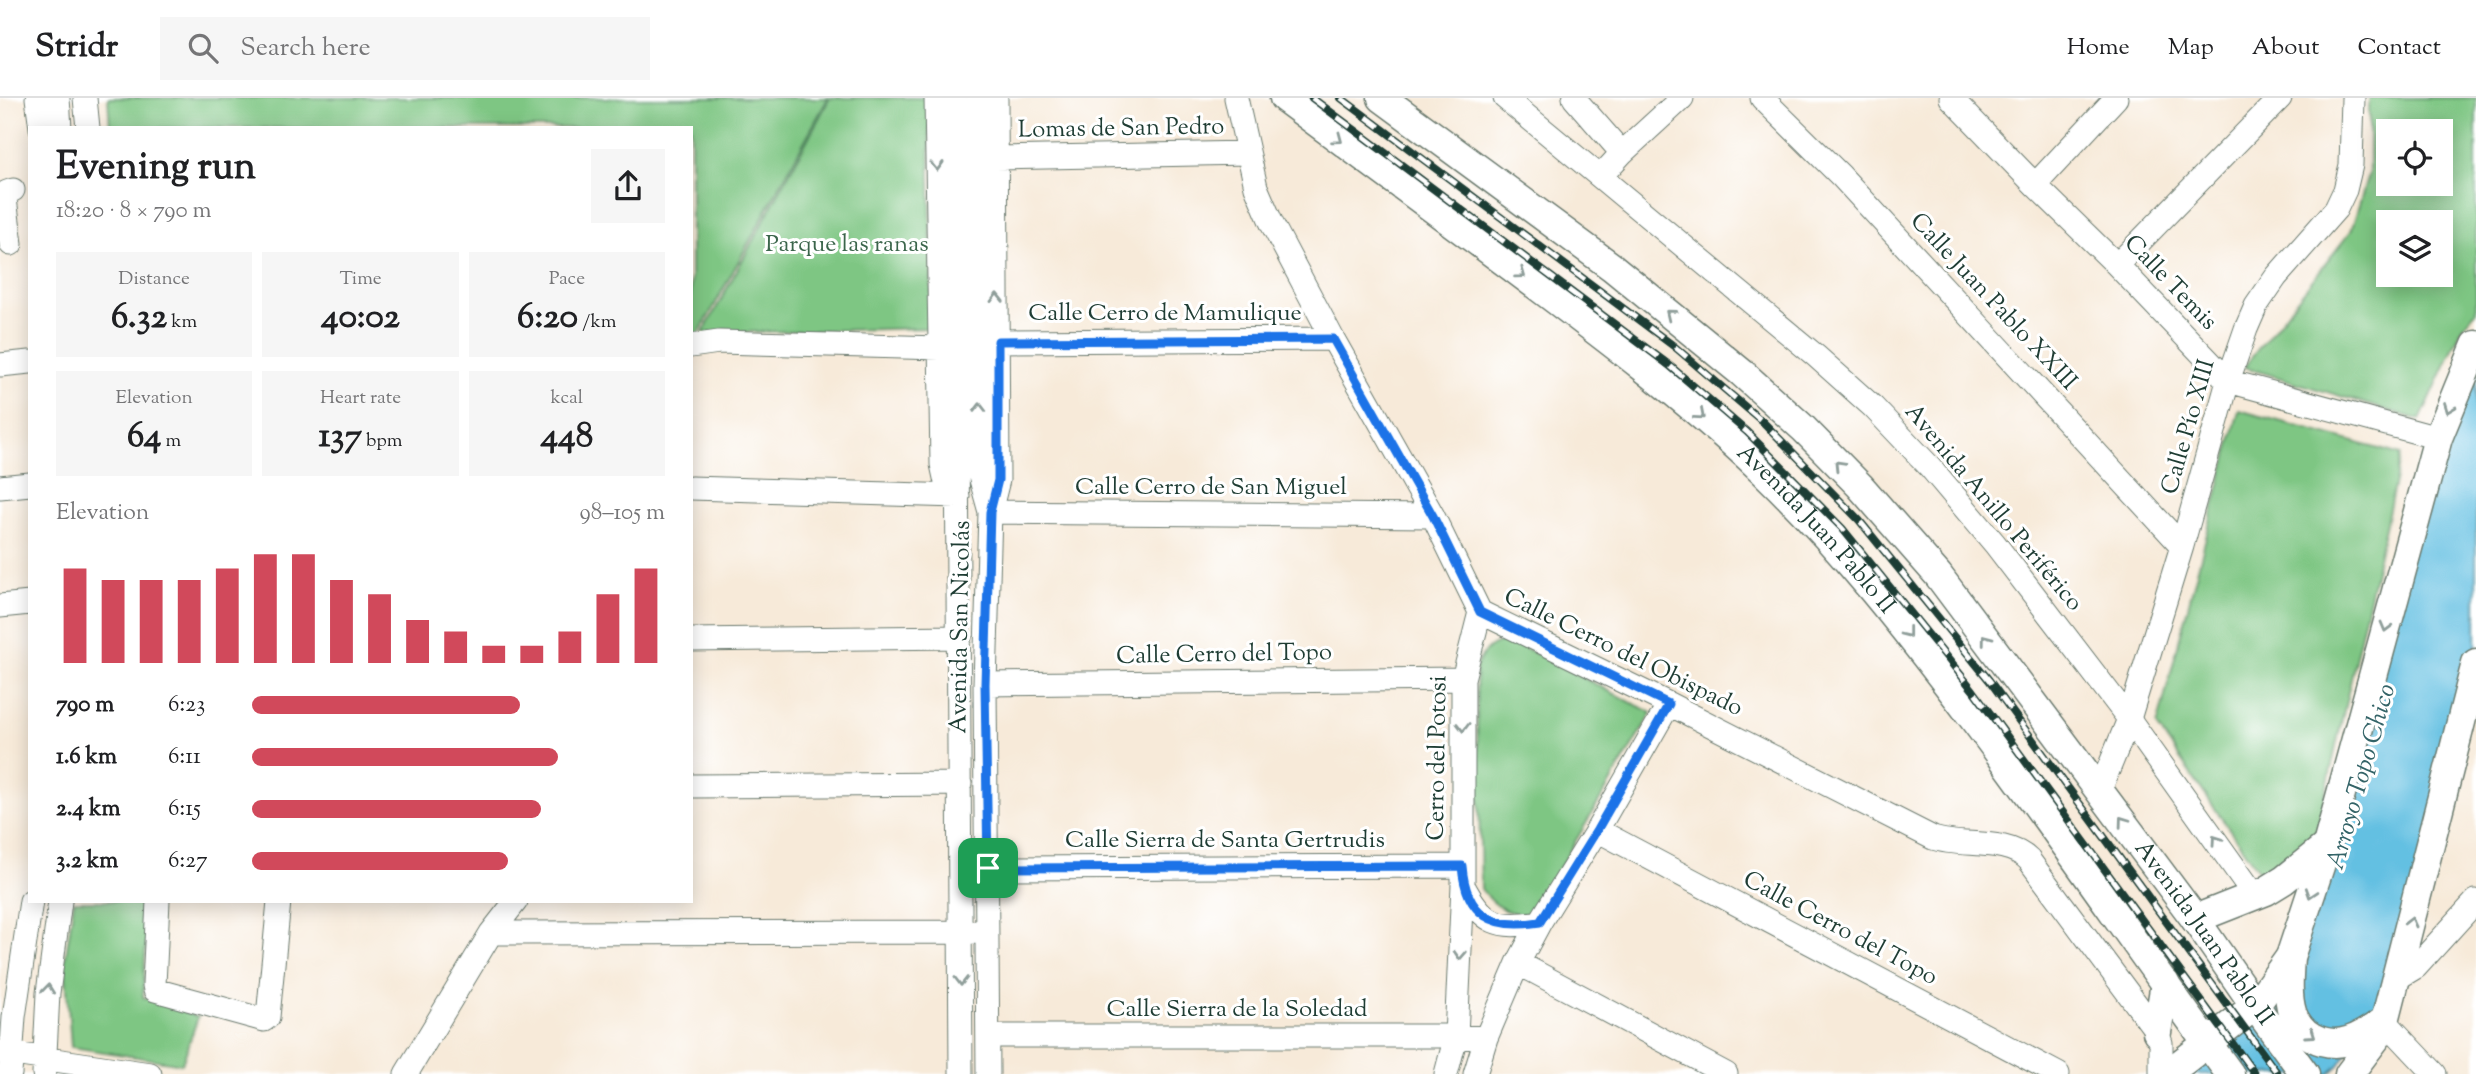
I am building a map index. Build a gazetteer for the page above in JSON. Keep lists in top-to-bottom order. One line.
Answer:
{"streets":{"main road":["Avenida Juan Pablo II"],"street":["Lomas de San Pedro","Calle Temis","Calle Juan Pablo XXIII","Calle Cerro de Mamulique","Calle Pío XIII","Calle Cerro de San Miguel","Avenida Anillo Periférico","Avenida San Nicolás","Calle Cerro del Obispado","Calle Cerro del Topo","Cerro del Potosi","Calle Sierra de Santa Gertrudis","Calle Sierra de la Soledad"]},"crossings":[["Lomas de San Pedro","Calle Cerro del Obispado"],["Calle Temis","Calle Pío XIII"],["Calle Juan Pablo XXIII","Calle Pío XIII"],["Calle Cerro de Mamulique","Calle Cerro del Obispado"],["Calle Pío XIII","Avenida Anillo Periférico"],["Calle Pío XIII","Avenida Juan Pablo II"],["Calle Cerro de San Miguel","Avenida San Nicolás"],["Calle Cerro de San Miguel","Calle Cerro del Obispado"],["Avenida San Nicolás","Calle Cerro del Topo"],["Avenida San Nicolás","Calle Sierra de Santa Gertrudis"],["Avenida San Nicolás","Calle Sierra de la Soledad"],["Calle Cerro del Obispado","Cerro del Potosi"],["Calle Cerro del Topo","Cerro del Potosi"],["Cerro del Potosi","Calle Sierra de Santa Gertrudis"],["Cerro del Potosi","Calle Sierra de la Soledad"]],"one_way":["Cerro del Potosi"],"water":["Arroyo Topo Chico"],"parks":["Parque las ranas"],"page":{"header":"Stridr","search":"Search here","nav":["Home","Map","About","Contact"],"heading":["Evening run","18:20 · 8 × 790 m"],"stats":[["Distance","6.32 km"],["Time","40:02"],["Pace","6:20 /km"],["Elevation","64 m"],["Heart rate","137 bpm"],["kcal","448"]],"chart":["Elevation","98–105 m"],"list":[{"name":"790 m","note":"6:23"},{"name":"1.6 km","note":"6:11"},{"name":"2.4 km","note":"6:15"},{"name":"3.2 km","note":"6:27"}]}}
